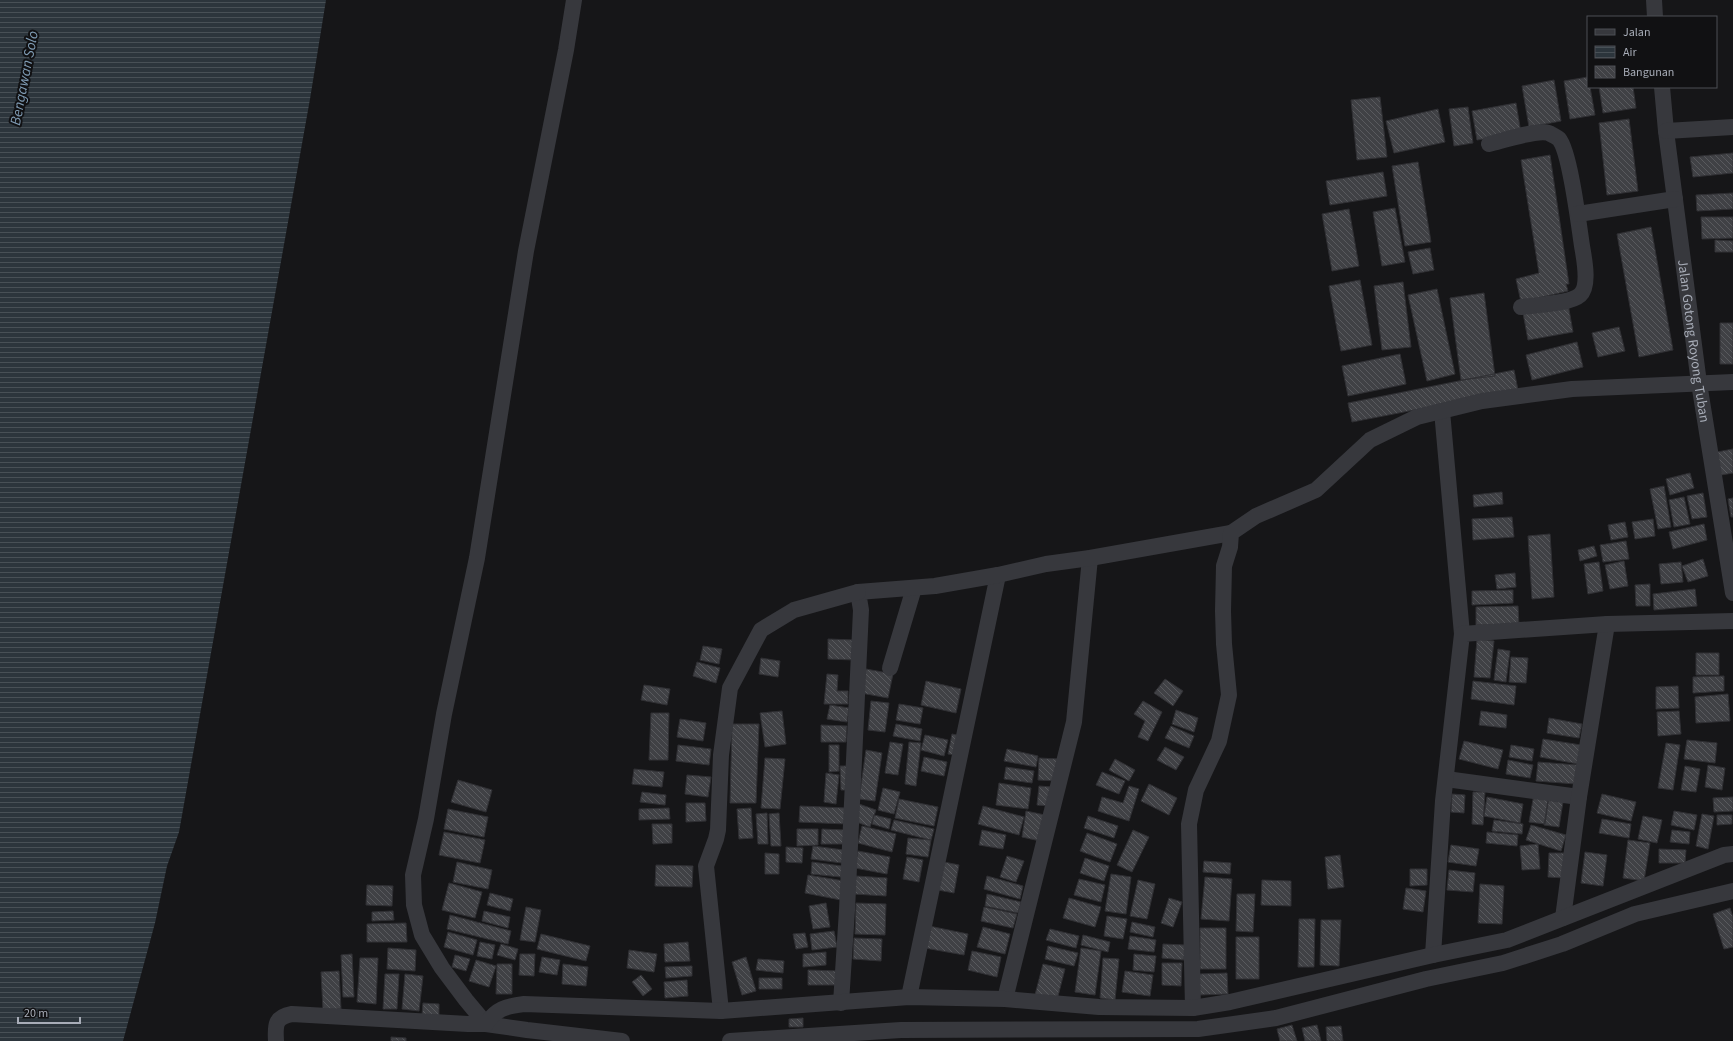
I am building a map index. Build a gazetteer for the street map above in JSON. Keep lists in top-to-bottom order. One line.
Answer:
{"streets":{"street":["Jalan Gotong Royong Tuban"]},"water":["Bengawan Solo"],"legend":["Jalan","Air","Bangunan"],"scale_bar":"20 m"}
